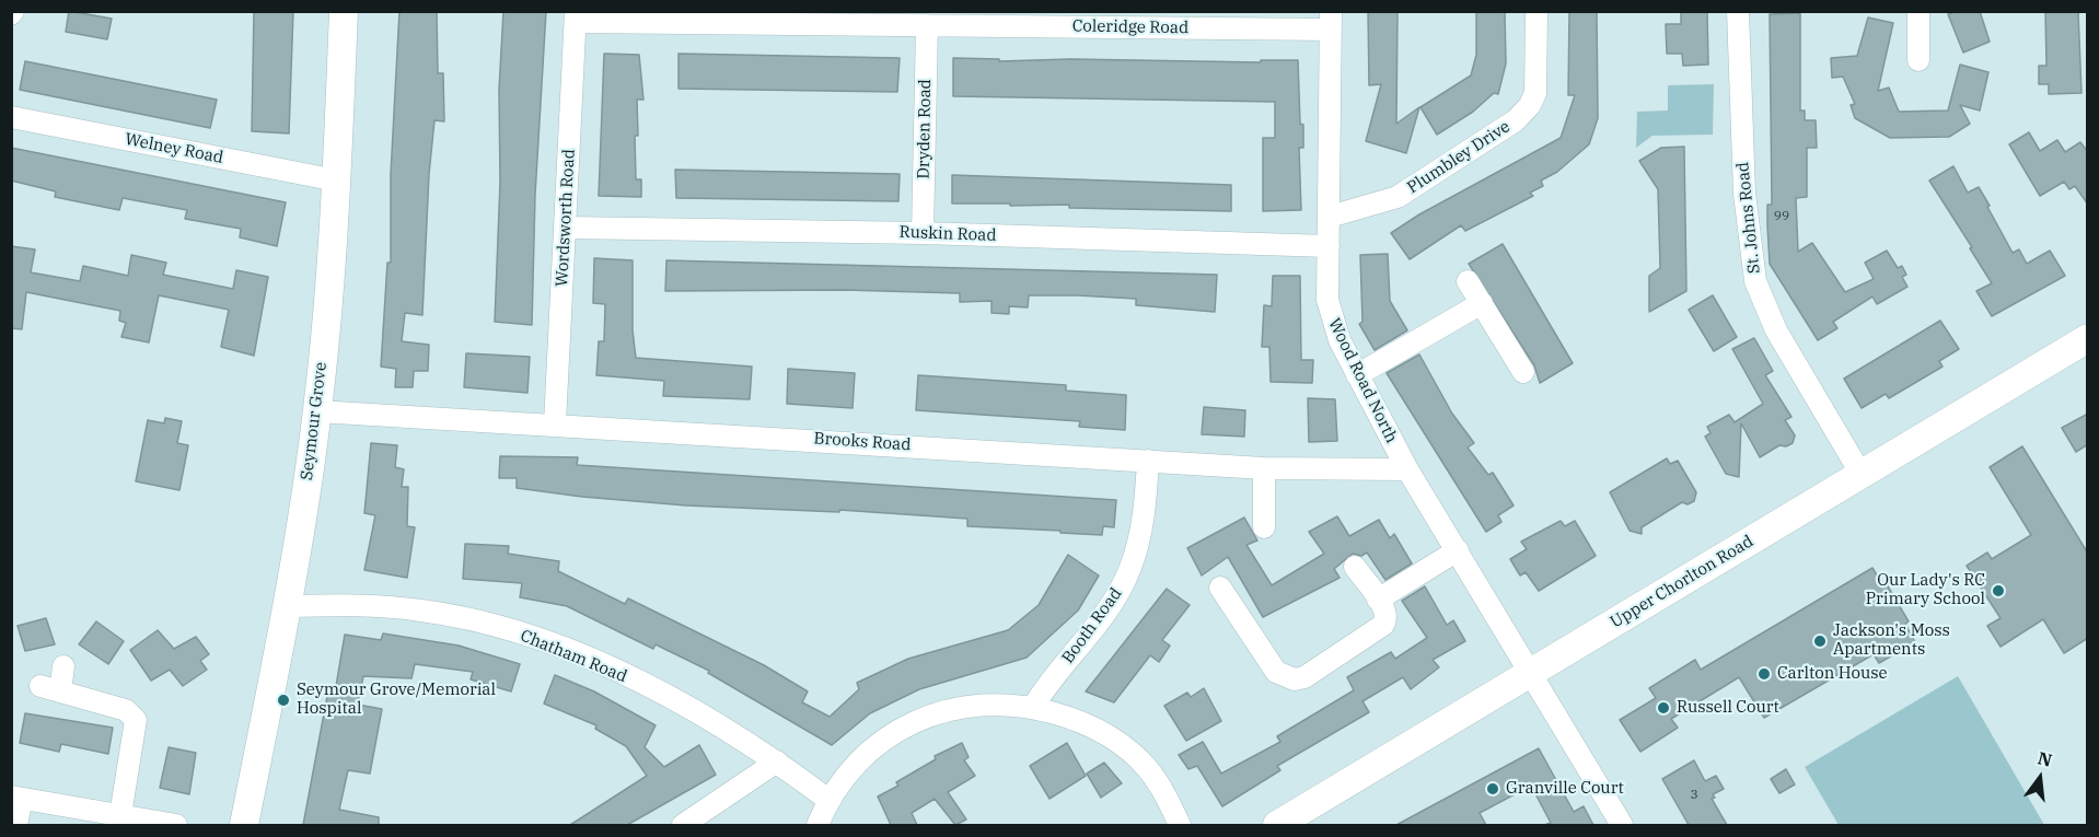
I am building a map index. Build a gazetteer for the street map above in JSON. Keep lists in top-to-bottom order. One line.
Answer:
{"streets":{"main road":["Seymour Grove","Upper Chorlton Road"],"street":["Coleridge Road","Dryden Road","Welney Road","Plumbley Drive","Wordsworth Road","St. Johns Road","Ruskin Road","Wood Road North","Brooks Road","Booth Road","Chatham Road"]},"crossings":[["Coleridge Road","Dryden Road"],["Coleridge Road","Wordsworth Road"],["Coleridge Road","Wood Road North"],["Dryden Road","Ruskin Road"],["Welney Road","Seymour Grove"],["Plumbley Drive","Wood Road North"],["Wordsworth Road","Ruskin Road"],["Wordsworth Road","Brooks Road"],["St. Johns Road","Upper Chorlton Road"],["Ruskin Road","Wood Road North"],["Wood Road North","Brooks Road"],["Wood Road North","Upper Chorlton Road"],["Seymour Grove","Brooks Road"],["Seymour Grove","Chatham Road"],["Brooks Road","Booth Road"]],"places":["Our Lady's RC Primary School","Jackson's Moss Apartments","Carlton House","Seymour Grove/Memorial Hospital","Russell Court","Granville Court"],"house_numbers":["99","3"],"north":"top"}
